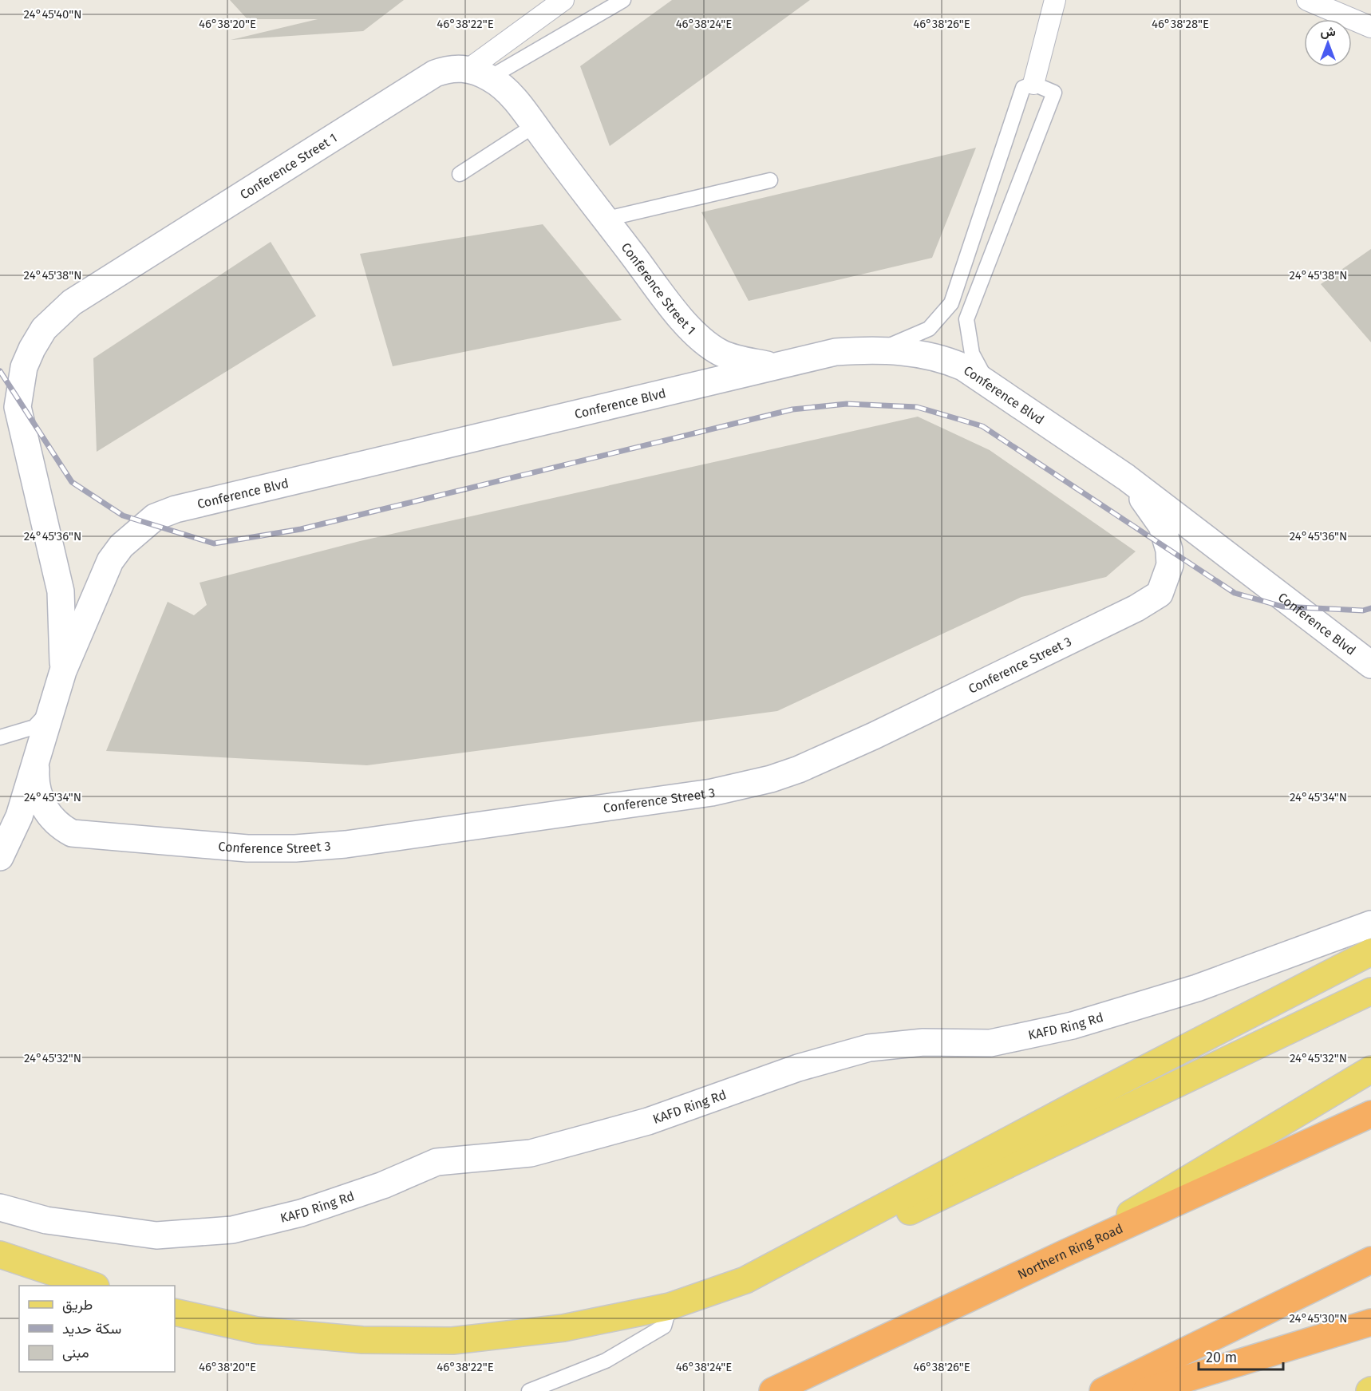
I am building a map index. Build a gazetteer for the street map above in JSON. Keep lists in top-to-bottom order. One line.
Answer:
{"streets":{"highway":["Northern Ring Road"],"street":["Conference Street 1","Conference Blvd","Conference Street 3","KAFD Ring Rd"]},"crossings":[["Conference Street 1","Conference Blvd"],["Conference Blvd","Conference Street 3"]],"legend":["طريق","سكة حديد","مبنى"],"scale_bar":"20 m","north":"top","coordinates":["24°45'40\"N","46°38'20\"E","46°38'22\"E","46°38'24\"E","46°38'26\"E","46°38'28\"E","24°45'38\"N","24°45'36\"N","24°45'34\"N","24°45'32\"N","24°45'30\"N"]}
